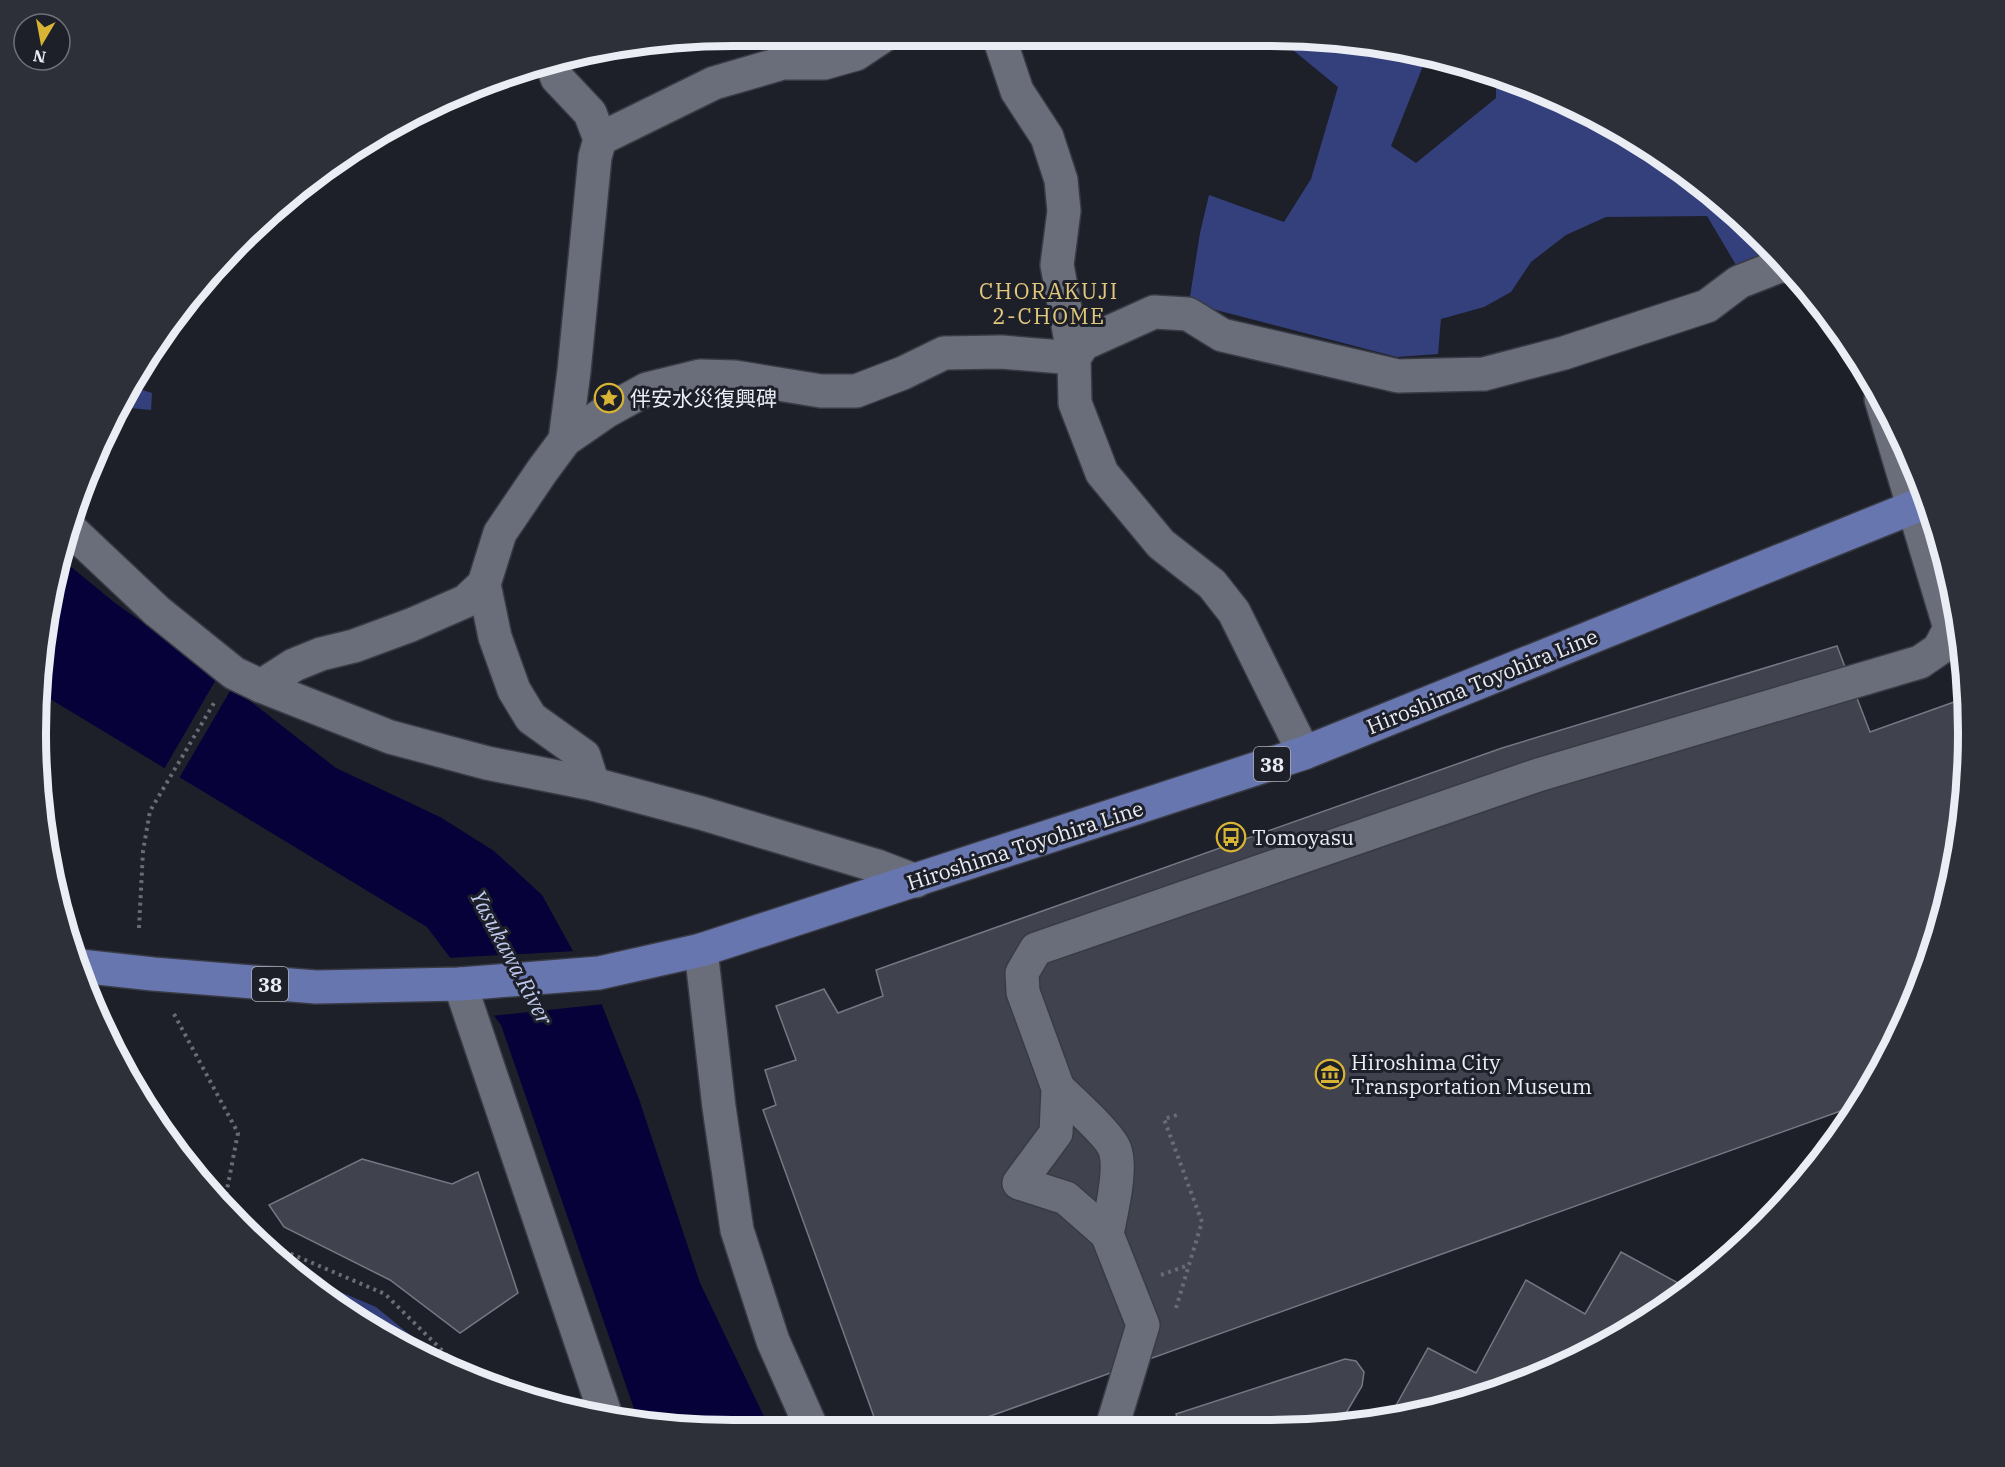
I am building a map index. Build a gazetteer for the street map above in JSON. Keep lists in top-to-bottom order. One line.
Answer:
{"streets":{"main road":["Hiroshima Toyohira Line","38"]},"districts":["CHORAKUJI 2-CHOME"],"water":["Yasukawa River"],"places":{"place":["伴安水災復興碑"],"bus stop":["Tomoyasu"],"museum":["Hiroshima City Transportation Museum"]},"north":"bottom"}
